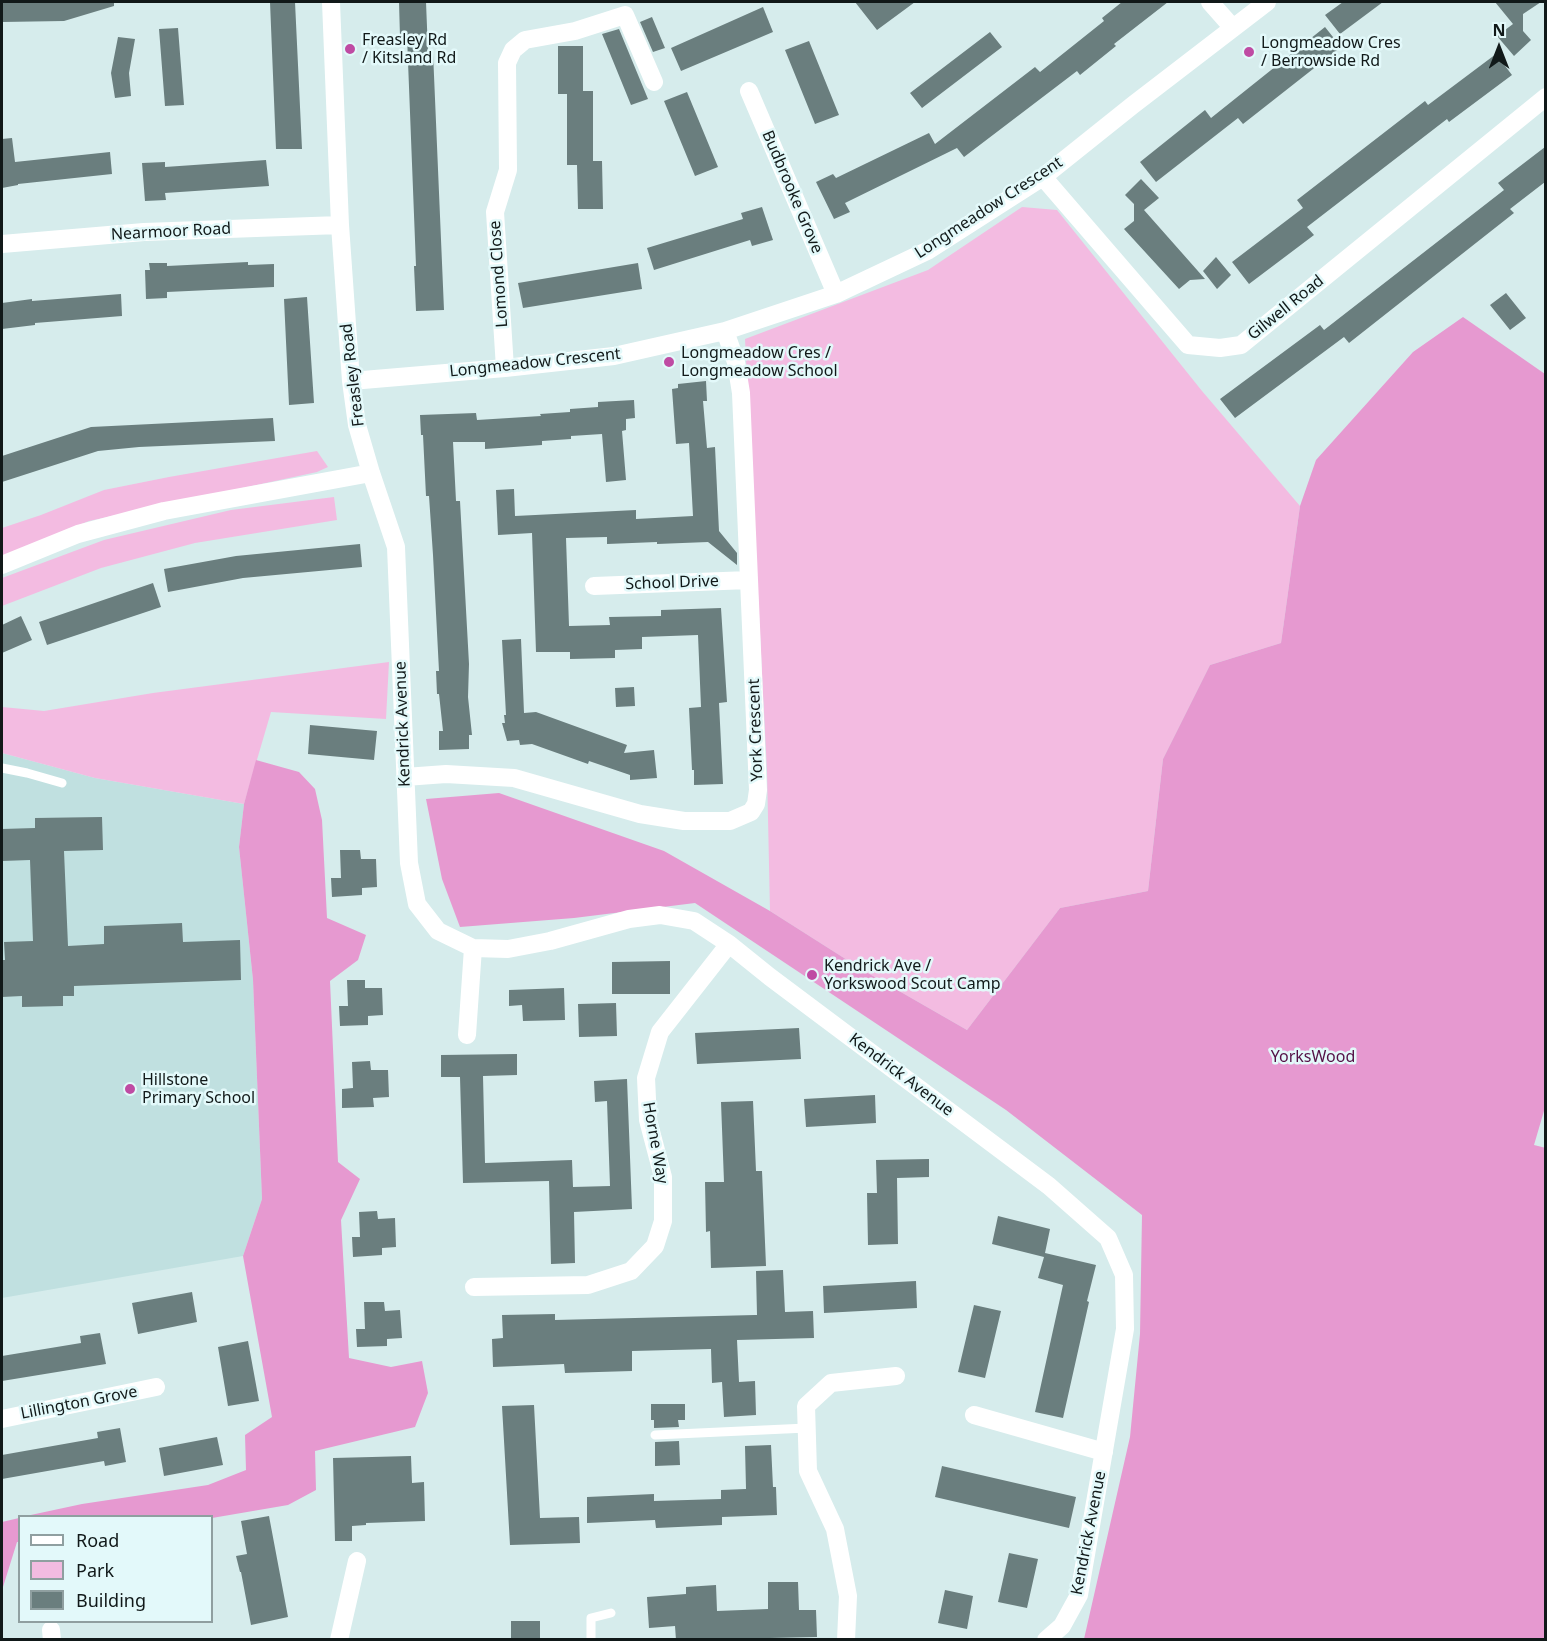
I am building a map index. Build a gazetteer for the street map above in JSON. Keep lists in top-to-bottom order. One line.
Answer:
{"streets":{"street":["Budbrooke Grove","Longmeadow Crescent","Nearmoor Road","Lomond Close","Gilwell Road","Freasley Road","School Drive","Kendrick Avenue","York Crescent","Horne Way","Lillington Grove"]},"crossings":[["Budbrooke Grove","Longmeadow Crescent"],["Longmeadow Crescent","Lomond Close"],["Longmeadow Crescent","Gilwell Road"],["Longmeadow Crescent","Freasley Road"],["Longmeadow Crescent","York Crescent"],["Nearmoor Road","Freasley Road"],["Freasley Road","Kendrick Avenue"],["School Drive","York Crescent"],["Kendrick Avenue","York Crescent"],["Kendrick Avenue","Horne Way"]],"parks":["YorksWood"],"places":["Freasley Rd / Kitsland Rd","Longmeadow Cres / Berrowside Rd","Longmeadow Cres / Longmeadow School","Kendrick Ave / Yorkswood Scout Camp","Hillstone Primary School"],"legend":["Road","Park","Building"],"north":"top"}
